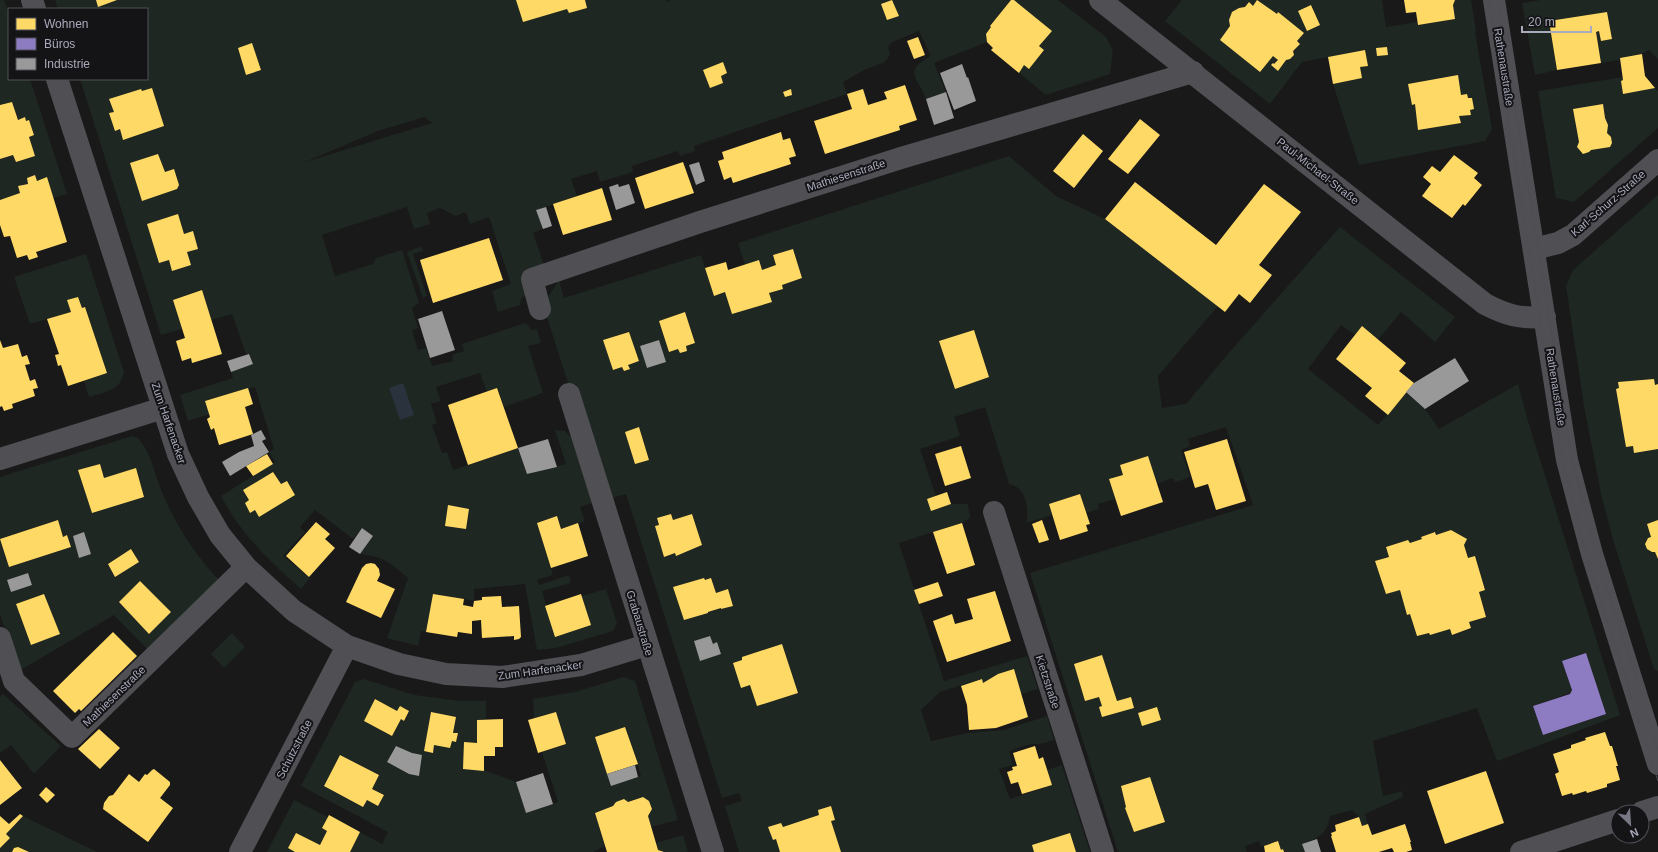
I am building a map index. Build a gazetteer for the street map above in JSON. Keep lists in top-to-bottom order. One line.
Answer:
{"streets":{"street":["Rathenaustraße","Paul-Michael-Straße","Mathiesenstraße","Karl-Schurz-Straße","Zum Harfenacker","Grabaustraße","Kietzstraße","Schützstraße"]},"crossings":[["Rathenaustraße","Paul-Michael-Straße"],["Rathenaustraße","Karl-Schurz-Straße"],["Paul-Michael-Straße","Mathiesenstraße"],["Mathiesenstraße","Zum Harfenacker"],["Zum Harfenacker","Grabaustraße"],["Zum Harfenacker","Schützstraße"]],"legend":["Wohnen","Büros","Industrie"],"scale_bar":"20 m","north":"bottom right"}
